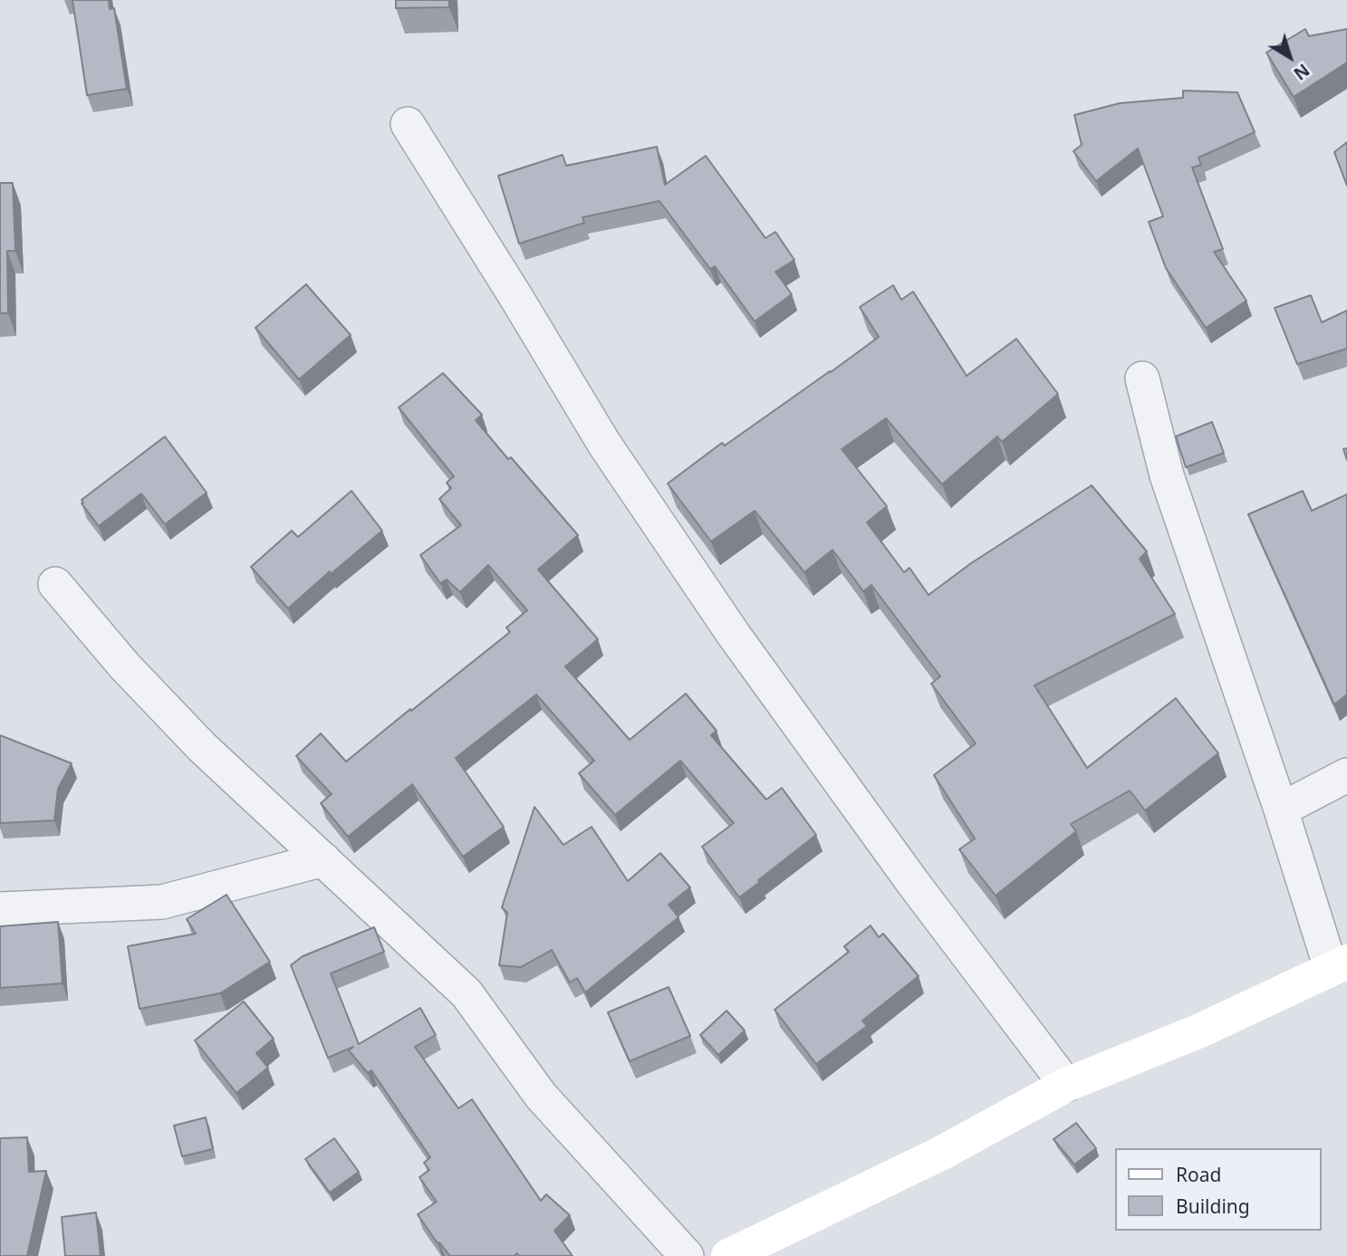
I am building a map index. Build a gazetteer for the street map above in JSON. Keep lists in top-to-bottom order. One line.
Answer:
{"legend":["Road","Building"],"north":"bottom right"}
